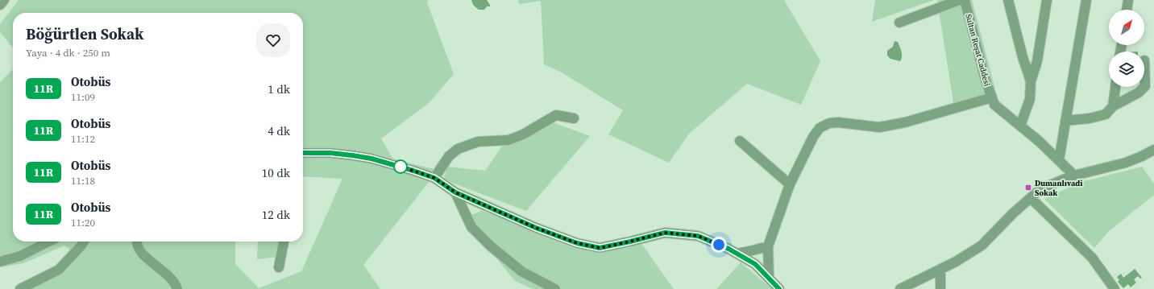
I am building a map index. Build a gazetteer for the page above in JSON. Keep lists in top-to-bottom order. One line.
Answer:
{"streets":{"street":["Sultan Reşat Caddesi"]},"places":{"transit":["Dumanlıvadi Sokak"]},"lines":["bus line 11R"],"north":"top right","page":{"heading":["Böğürtlen Sokak","Yaya · 4 dk · 250 m"],"list":[{"mark":"11R","name":"Otobüs","note":"11:09","value":"1 dk"},{"mark":"11R","name":"Otobüs","note":"11:12","value":"4 dk"},{"mark":"11R","name":"Otobüs","note":"11:18","value":"10 dk"},{"mark":"11R","name":"Otobüs","note":"11:20","value":"12 dk"}]}}
